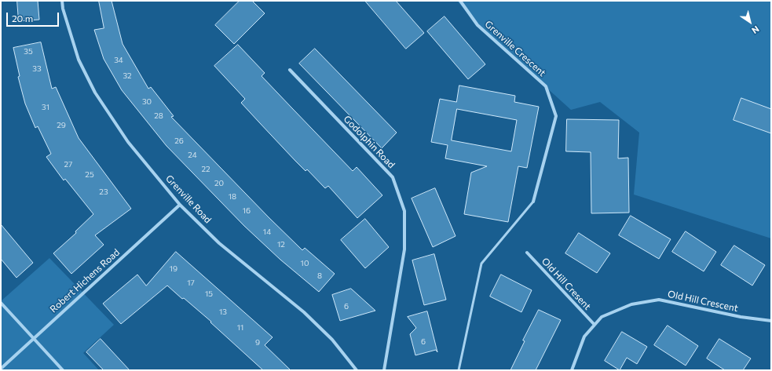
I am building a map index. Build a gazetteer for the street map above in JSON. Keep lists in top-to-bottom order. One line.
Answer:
{"streets":{"street":["Grenville Crescent","Godolphin Road","Grenville Road","Robert Hichens Road","Old Hill Cresent","Old Hill Crescent"]},"crossings":[["Grenville Road","Robert Hichens Road"],["Old Hill Cresent","Old Hill Crescent"]],"house_numbers":["35","34","33","32","30","31","28","29","26","24","27","22","25","20","23","18","16","14","12","10","19","8","17","15","6","13","11","6","9"],"scale_bar":"20 m","north":"bottom right"}
